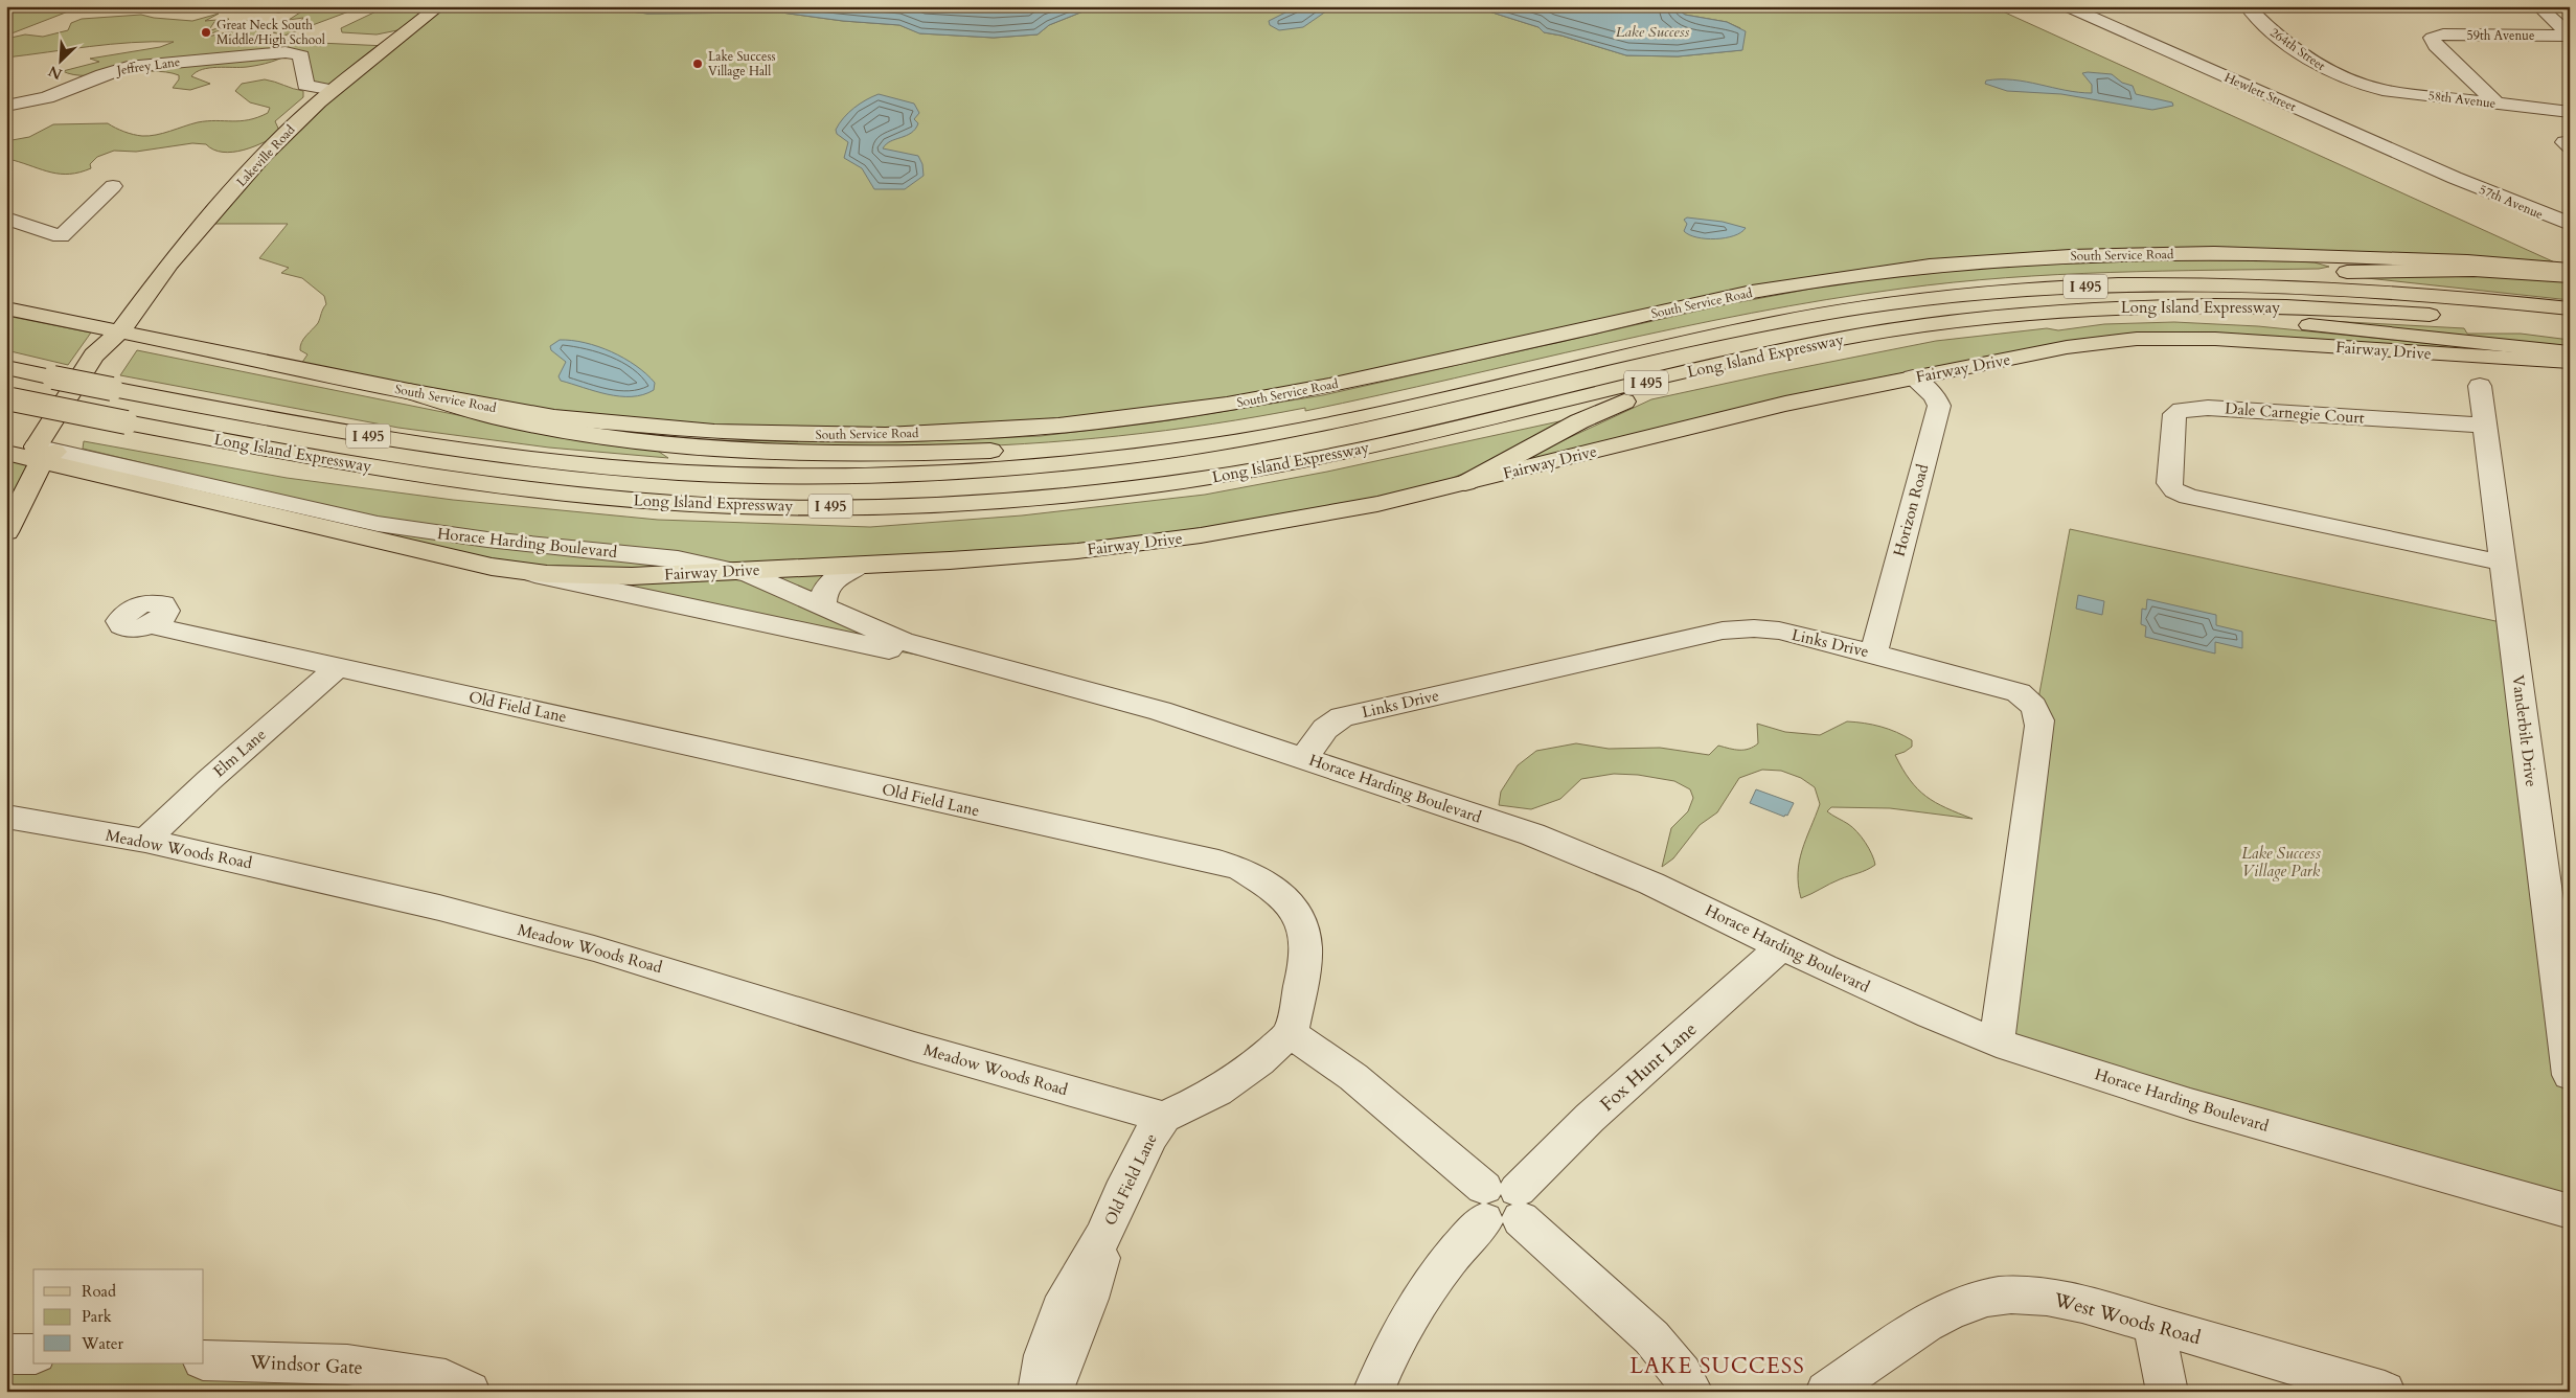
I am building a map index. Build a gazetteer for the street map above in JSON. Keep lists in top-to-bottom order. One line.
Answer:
{"streets":{"main road":["Lakeville Road","South Service Road","I 495","Long Island Expressway","Fairway Drive","Horace Harding Boulevard"],"street":["59th Avenue","264th Street","Jeffrey Lane","Hewlett Street","58th Avenue","57th Avenue","Dale Carnegie Court","Horizon Road","Links Drive","Old Field Lane","Vanderbilt Drive","Elm Lane","Meadow Woods Road","Fox Hunt Lane","West Woods Road","Windsor Gate"]},"crossings":[["59th Avenue","58th Avenue"],["264th Street","58th Avenue"],["Jeffrey Lane","Lakeville Road"],["Hewlett Street","57th Avenue"],["Lakeville Road","South Service Road"],["Lakeville Road","Horace Harding Boulevard"],["Fairway Drive","Horizon Road"],["Fairway Drive","Horace Harding Boulevard"],["Dale Carnegie Court","Vanderbilt Drive"],["Horizon Road","Links Drive"],["Horace Harding Boulevard","Links Drive"],["Horace Harding Boulevard","Fox Hunt Lane"],["Old Field Lane","Elm Lane"],["Old Field Lane","Meadow Woods Road"],["Elm Lane","Meadow Woods Road"]],"districts":["LAKE SUCCESS"],"water":["Lake Success"],"parks":["Lake Success Village Park"],"places":["Great Neck South Middle/High School","Lake Success Village Hall"],"legend":["Road","Park","Water"],"north":"bottom left"}
